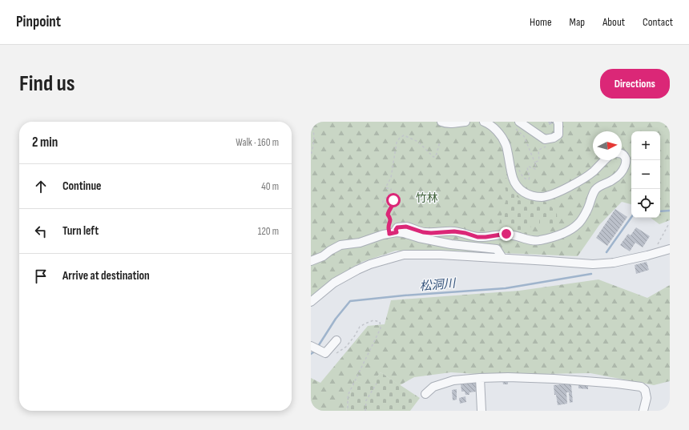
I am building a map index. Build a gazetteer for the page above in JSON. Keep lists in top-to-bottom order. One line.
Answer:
{"water":["松洞川"],"parks":["竹林"],"north":"right","page":{"header":"Pinpoint","nav":["Home","Map","About","Contact"],"buttons":"Directions","title":"Find us","heading":["2 min","Walk · 160 m"],"map_buttons":["+","−"],"list":[["Continue","40 m"],["Turn left","120 m"],"Arrive at destination"]}}
